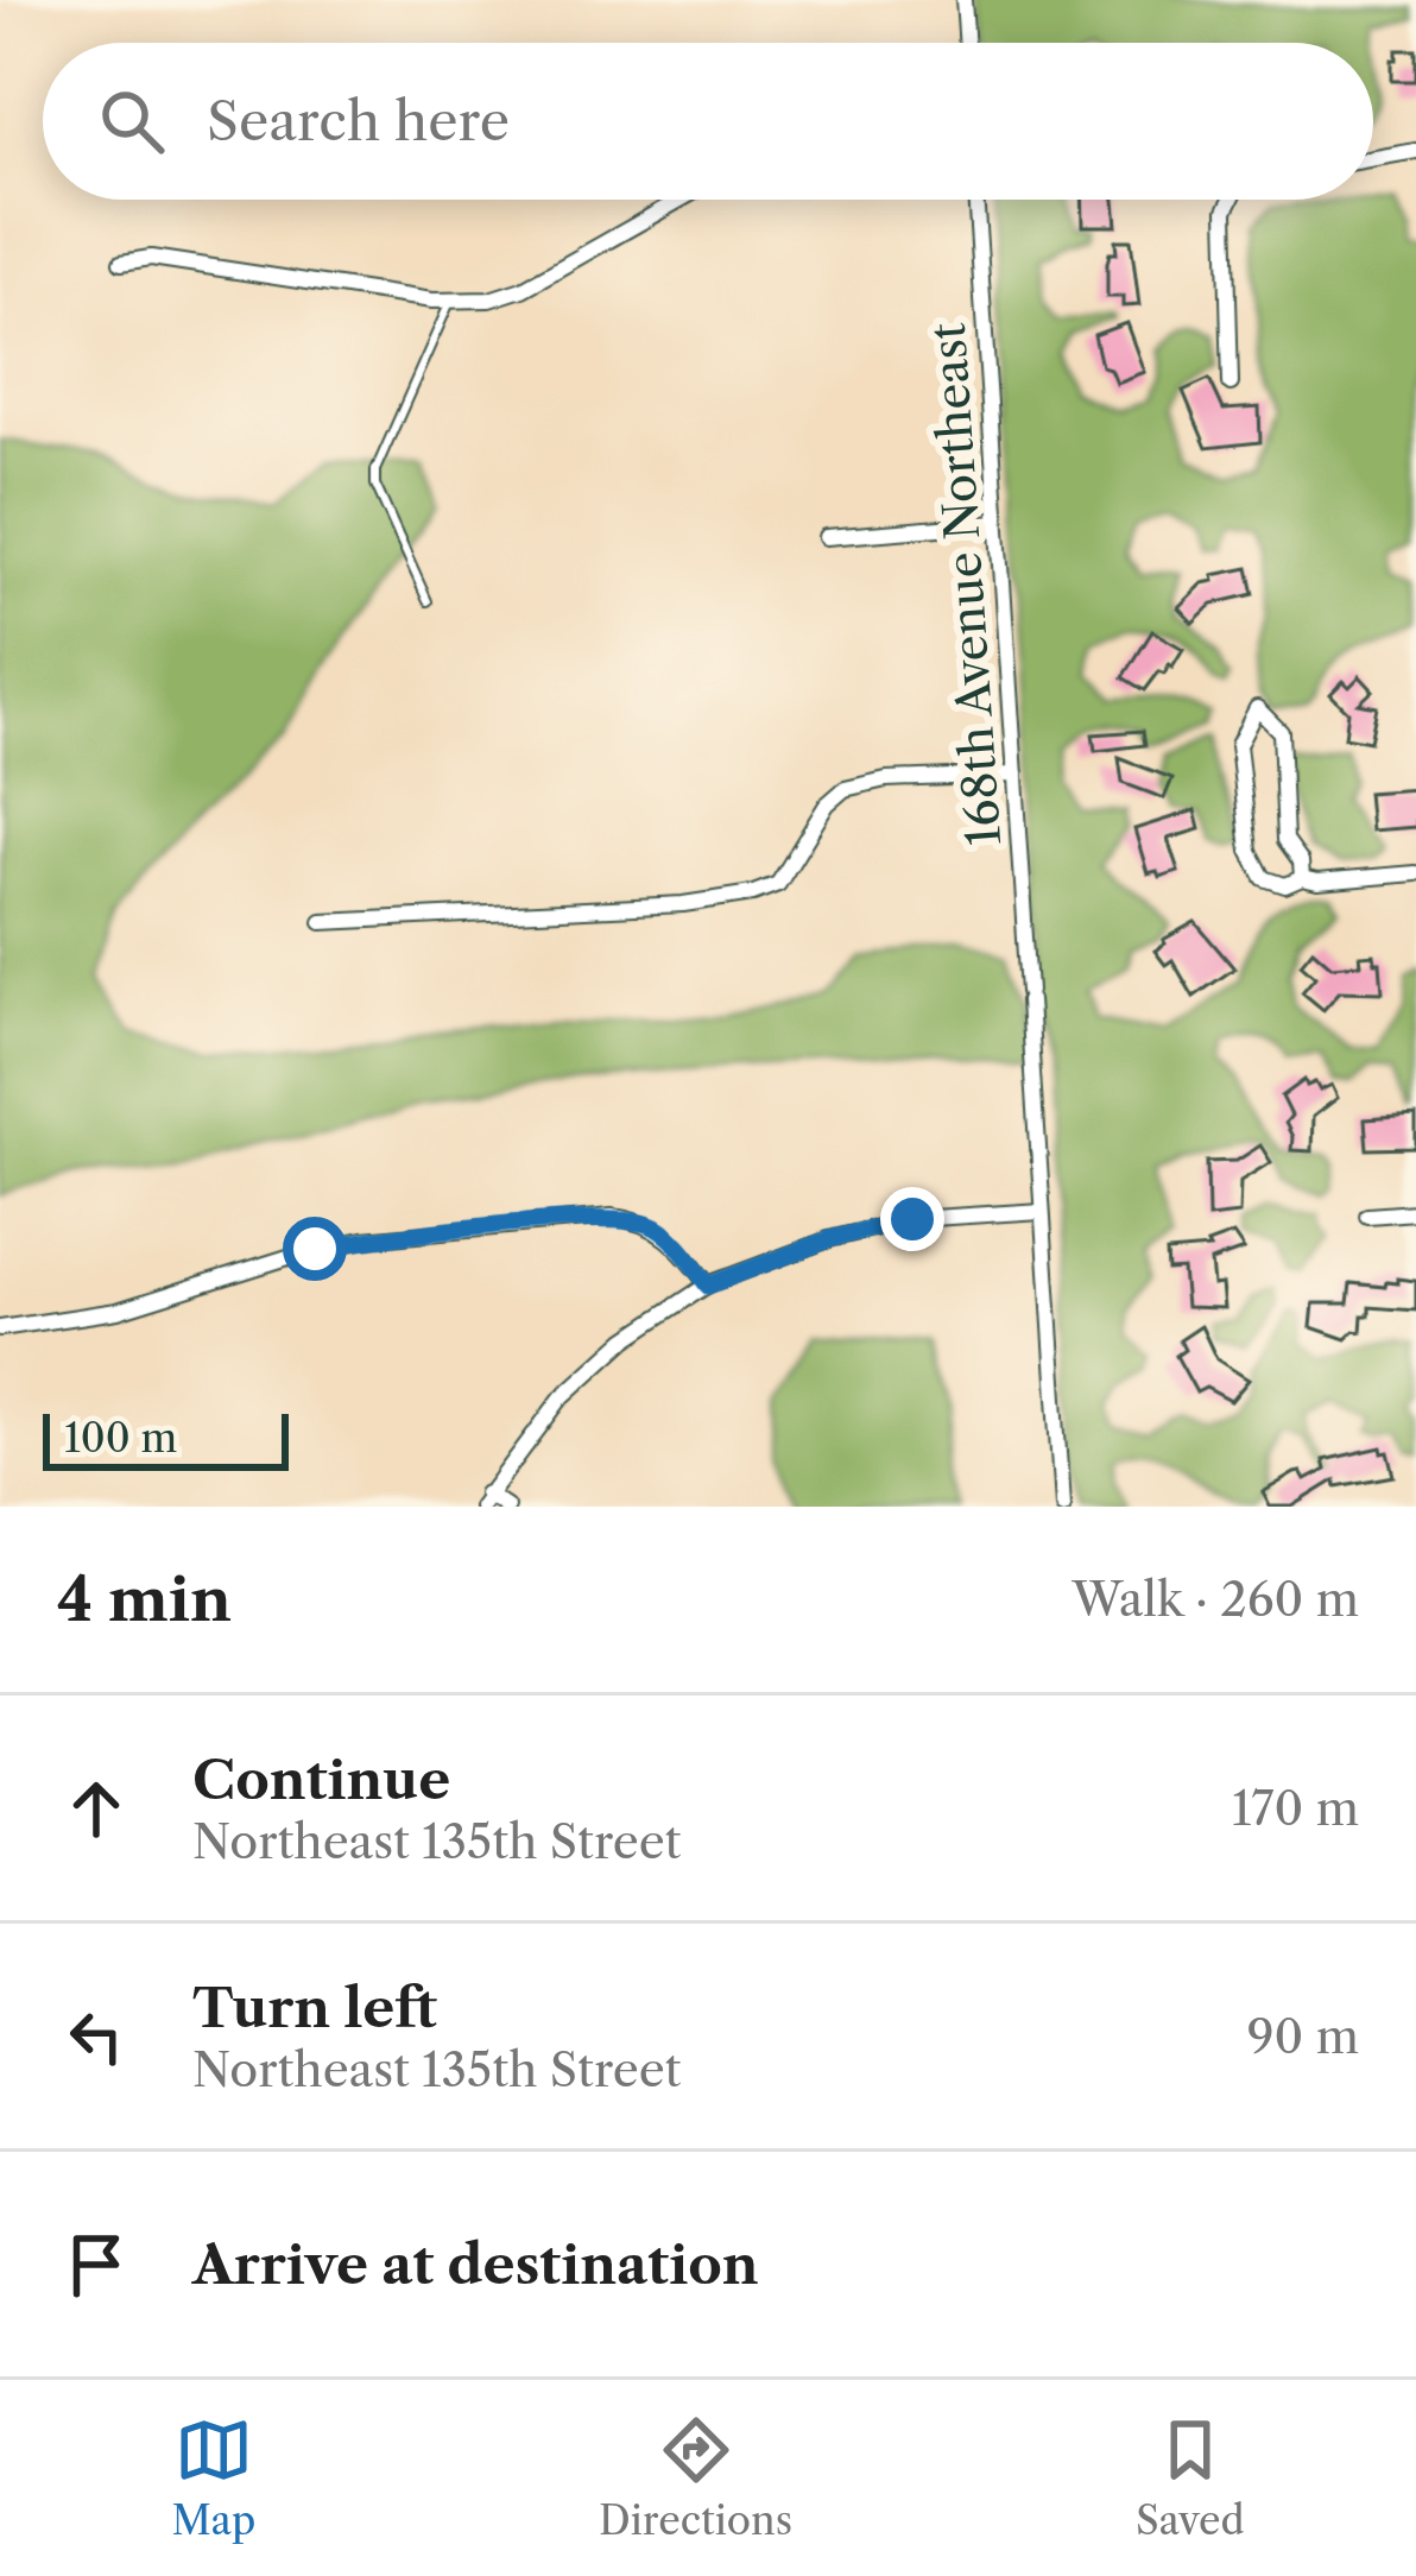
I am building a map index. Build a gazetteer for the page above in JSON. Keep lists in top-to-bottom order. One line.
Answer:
{"streets":{"street":["168th Avenue Northeast"]},"scale_bar":"100 m","page":{"search":"Search here","scale":"100 m","heading":["4 min","Walk · 260 m"],"list":[["Continue","Northeast 135th Street","170 m"],["Turn left","Northeast 135th Street","90 m"],"Arrive at destination"],"nav":["Map","Directions","Saved"]}}
